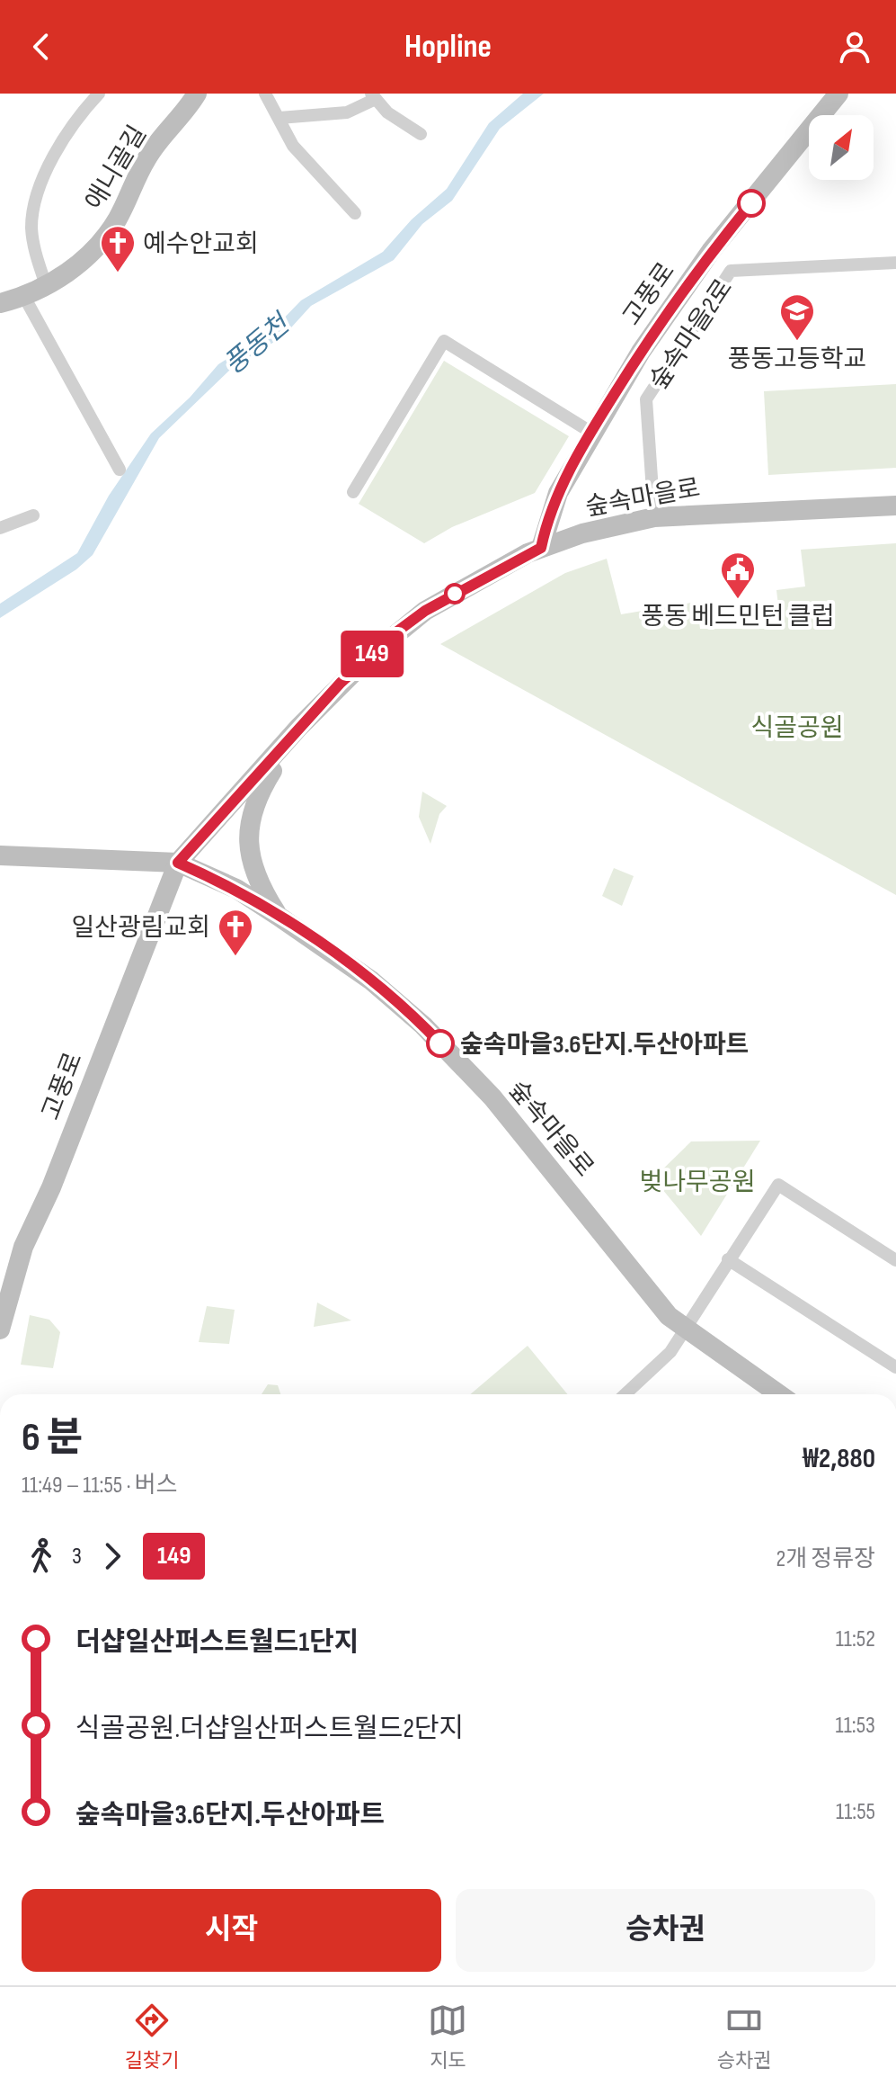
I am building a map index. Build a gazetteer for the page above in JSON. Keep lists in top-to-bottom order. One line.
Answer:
{"streets":{"main road":["애니골길","고풍로","숲속마을로"],"street":["숲속마을2로"]},"crossings":[["고풍로","숲속마을로"],["숲속마을2로","숲속마을로"]],"water":["풍동천"],"parks":["식골공원","벚나무공원"],"places":{"church":["예수안교회","일산광림교회"],"school or university":["풍동고등학교"],"public building":["풍동 베드민턴 클럽"],"other":["숲속마을3.6단지.두산아파트"]},"lines":["bus line 149"],"north":"top right","page":{"header":"Hopline","on_map":"149","heading":["6 분","11:49 – 11:55 · 버스","₩2,880"],"legs":["3","149","2개 정류장"],"list":[{"name":"더샵일산퍼스트월드1단지","value":"11:52"},{"name":"식골공원.더샵일산퍼스트월드2단지","value":"11:53"},{"name":"숲속마을3.6단지.두산아파트","value":"11:55"}],"buttons":["시작","승차권"],"tabs":["길찾기","지도","승차권"]}}
